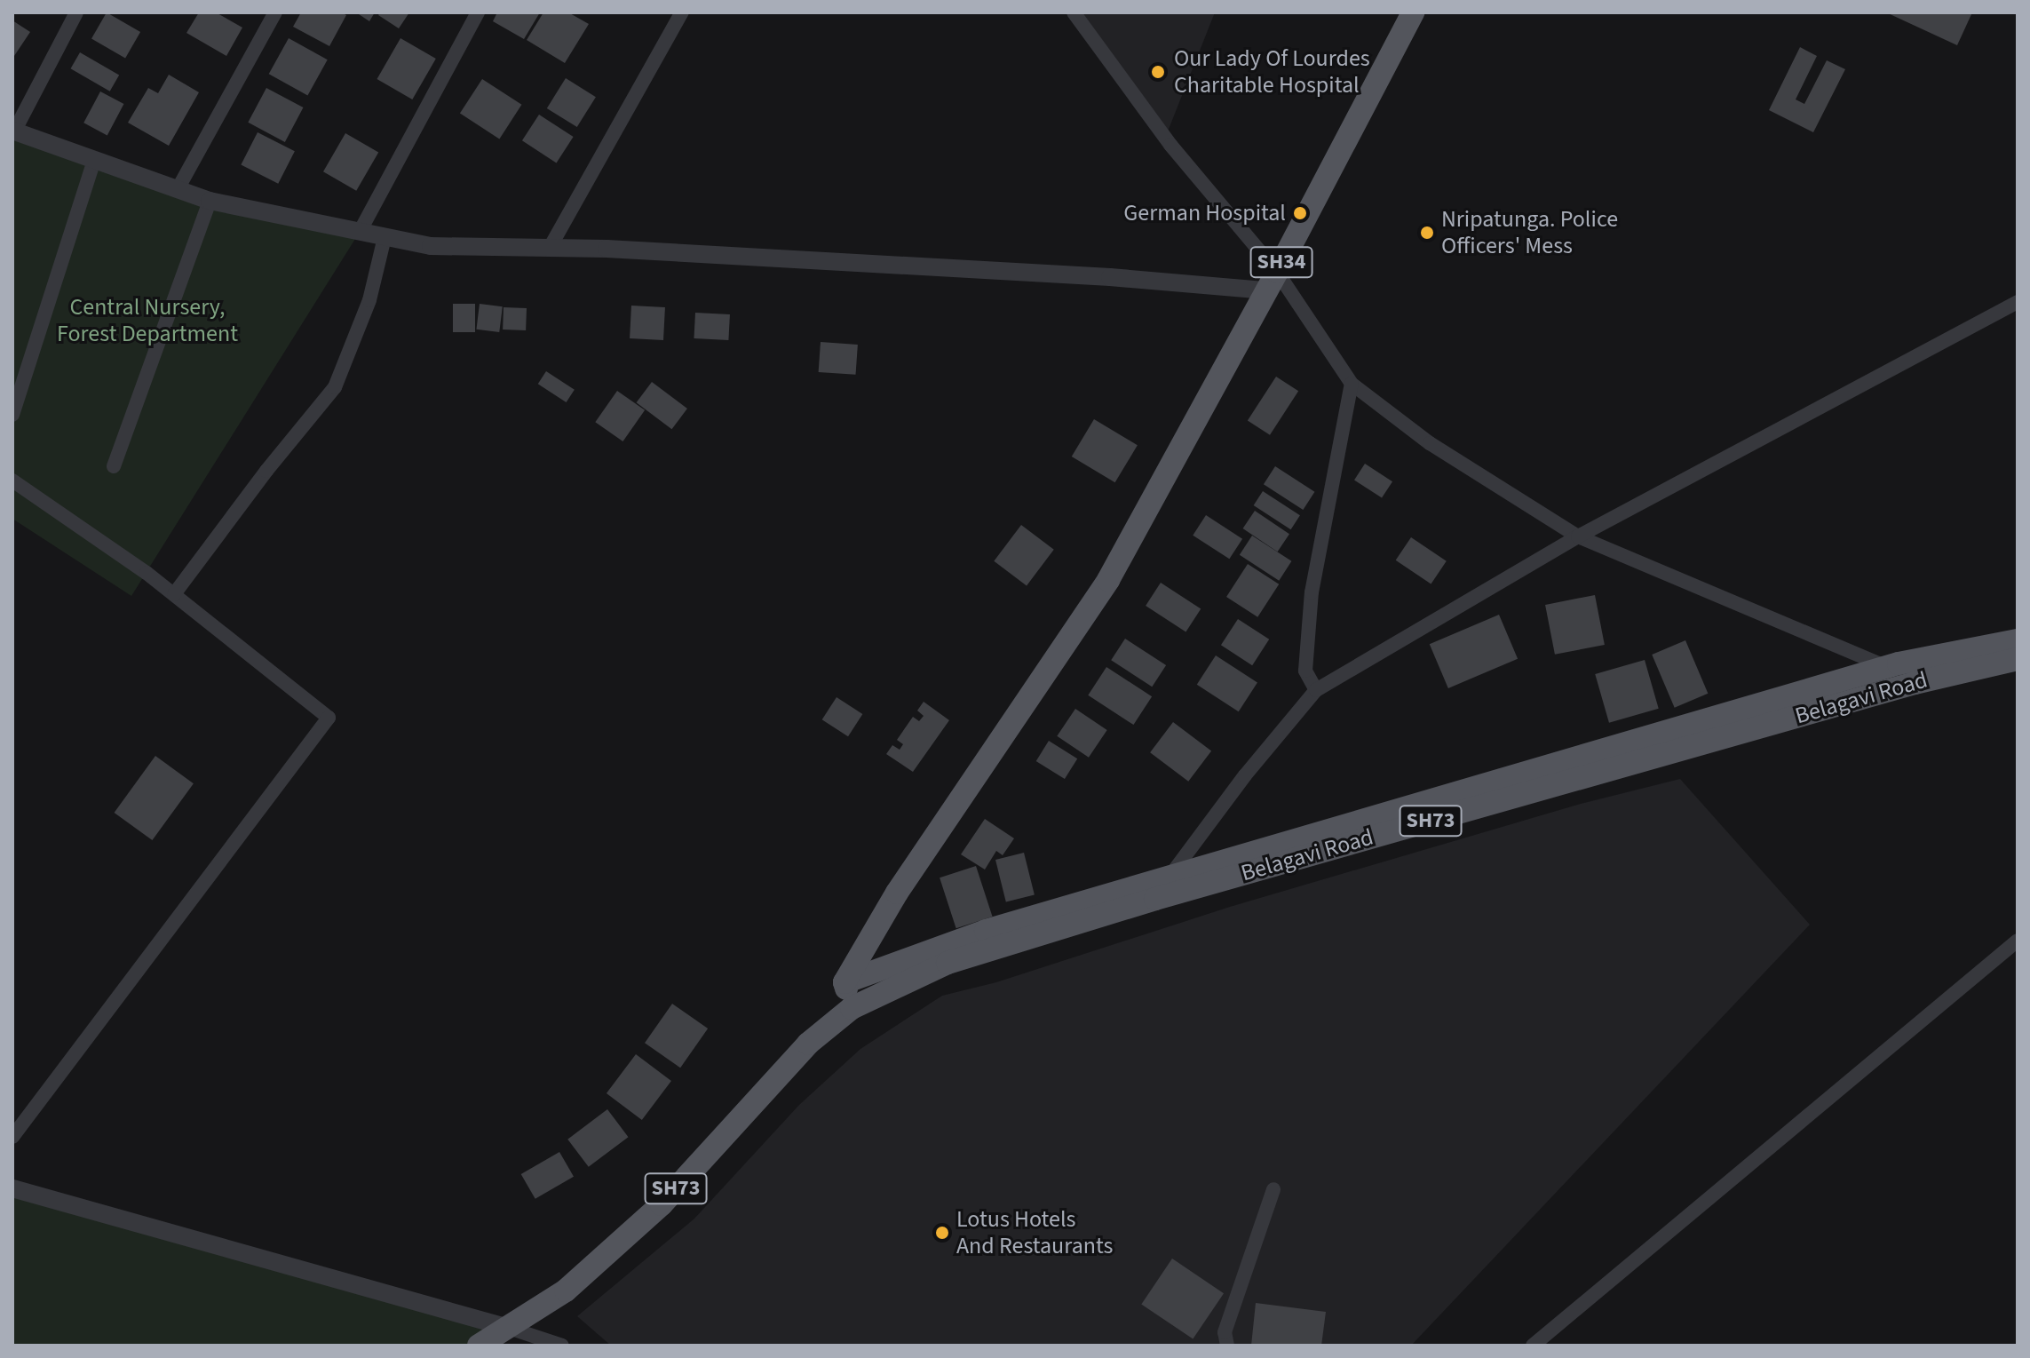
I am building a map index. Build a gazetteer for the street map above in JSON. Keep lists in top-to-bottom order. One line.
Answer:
{"streets":{"main road":["SH34","Belagavi Road","SH73"]},"crossings":[["Belagavi Road","SH73"]],"parks":["Central Nursery, Forest Department"],"places":["Our Lady Of Lourdes Charitable Hospital","German Hospital","Nripatunga. Police Officers' Mess","Lotus Hotels And Restaurants"]}
